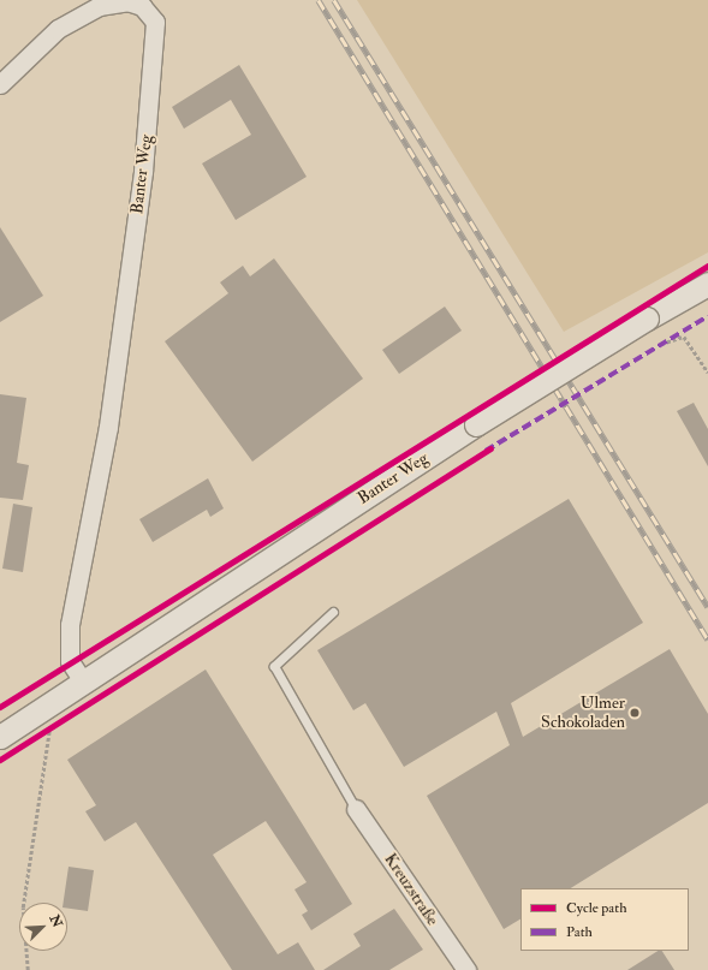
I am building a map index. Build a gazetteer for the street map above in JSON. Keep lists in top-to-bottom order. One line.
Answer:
{"streets":{"street":["Banter Weg","Kreuzstraße"]},"places":["Ulmer Schokoladen"],"legend":["Cycle path","Path"],"north":"top right"}
